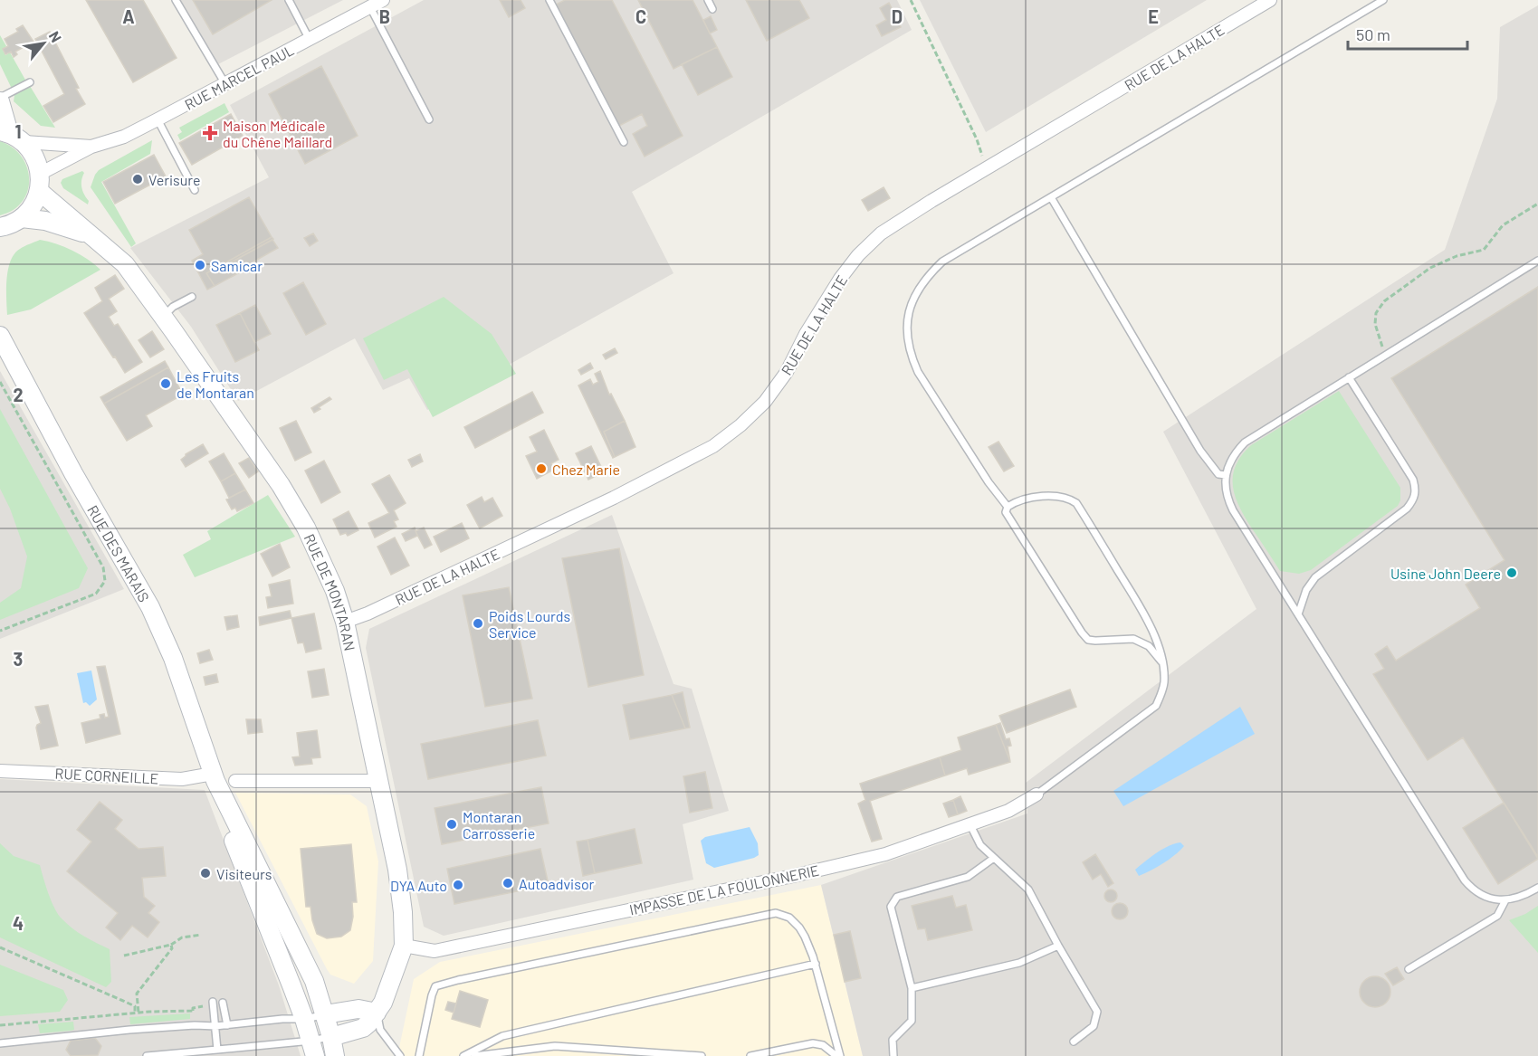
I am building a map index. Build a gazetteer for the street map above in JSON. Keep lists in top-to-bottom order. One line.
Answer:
{"streets":{"street":["RUE DE LA HALTE","RUE MARCEL PAUL","RUE DES MARAIS","RUE DE MONTARAN","RUE CORNEILLE","IMPASSE DE LA FOULONNERIE"]},"crossings":[["RUE DE LA HALTE","RUE DE MONTARAN"],["RUE MARCEL PAUL","RUE DE MONTARAN"],["RUE DES MARAIS","RUE CORNEILLE"],["RUE DE MONTARAN","IMPASSE DE LA FOULONNERIE"]],"places":{"health":["Maison Médicale du Chêne Maillard"],"other":["Verisure","Samicar","Les Fruits de Montaran","Chez Marie","Usine John Deere","Poids Lourds Service","Montaran Carrosserie","Visiteurs","Autoadvisor","DYA Auto"]},"scale_bar":"50 m","north":"top right","grid":{"columns":["A","B","C","D","E"],"rows":["1","2","3","4"]}}
